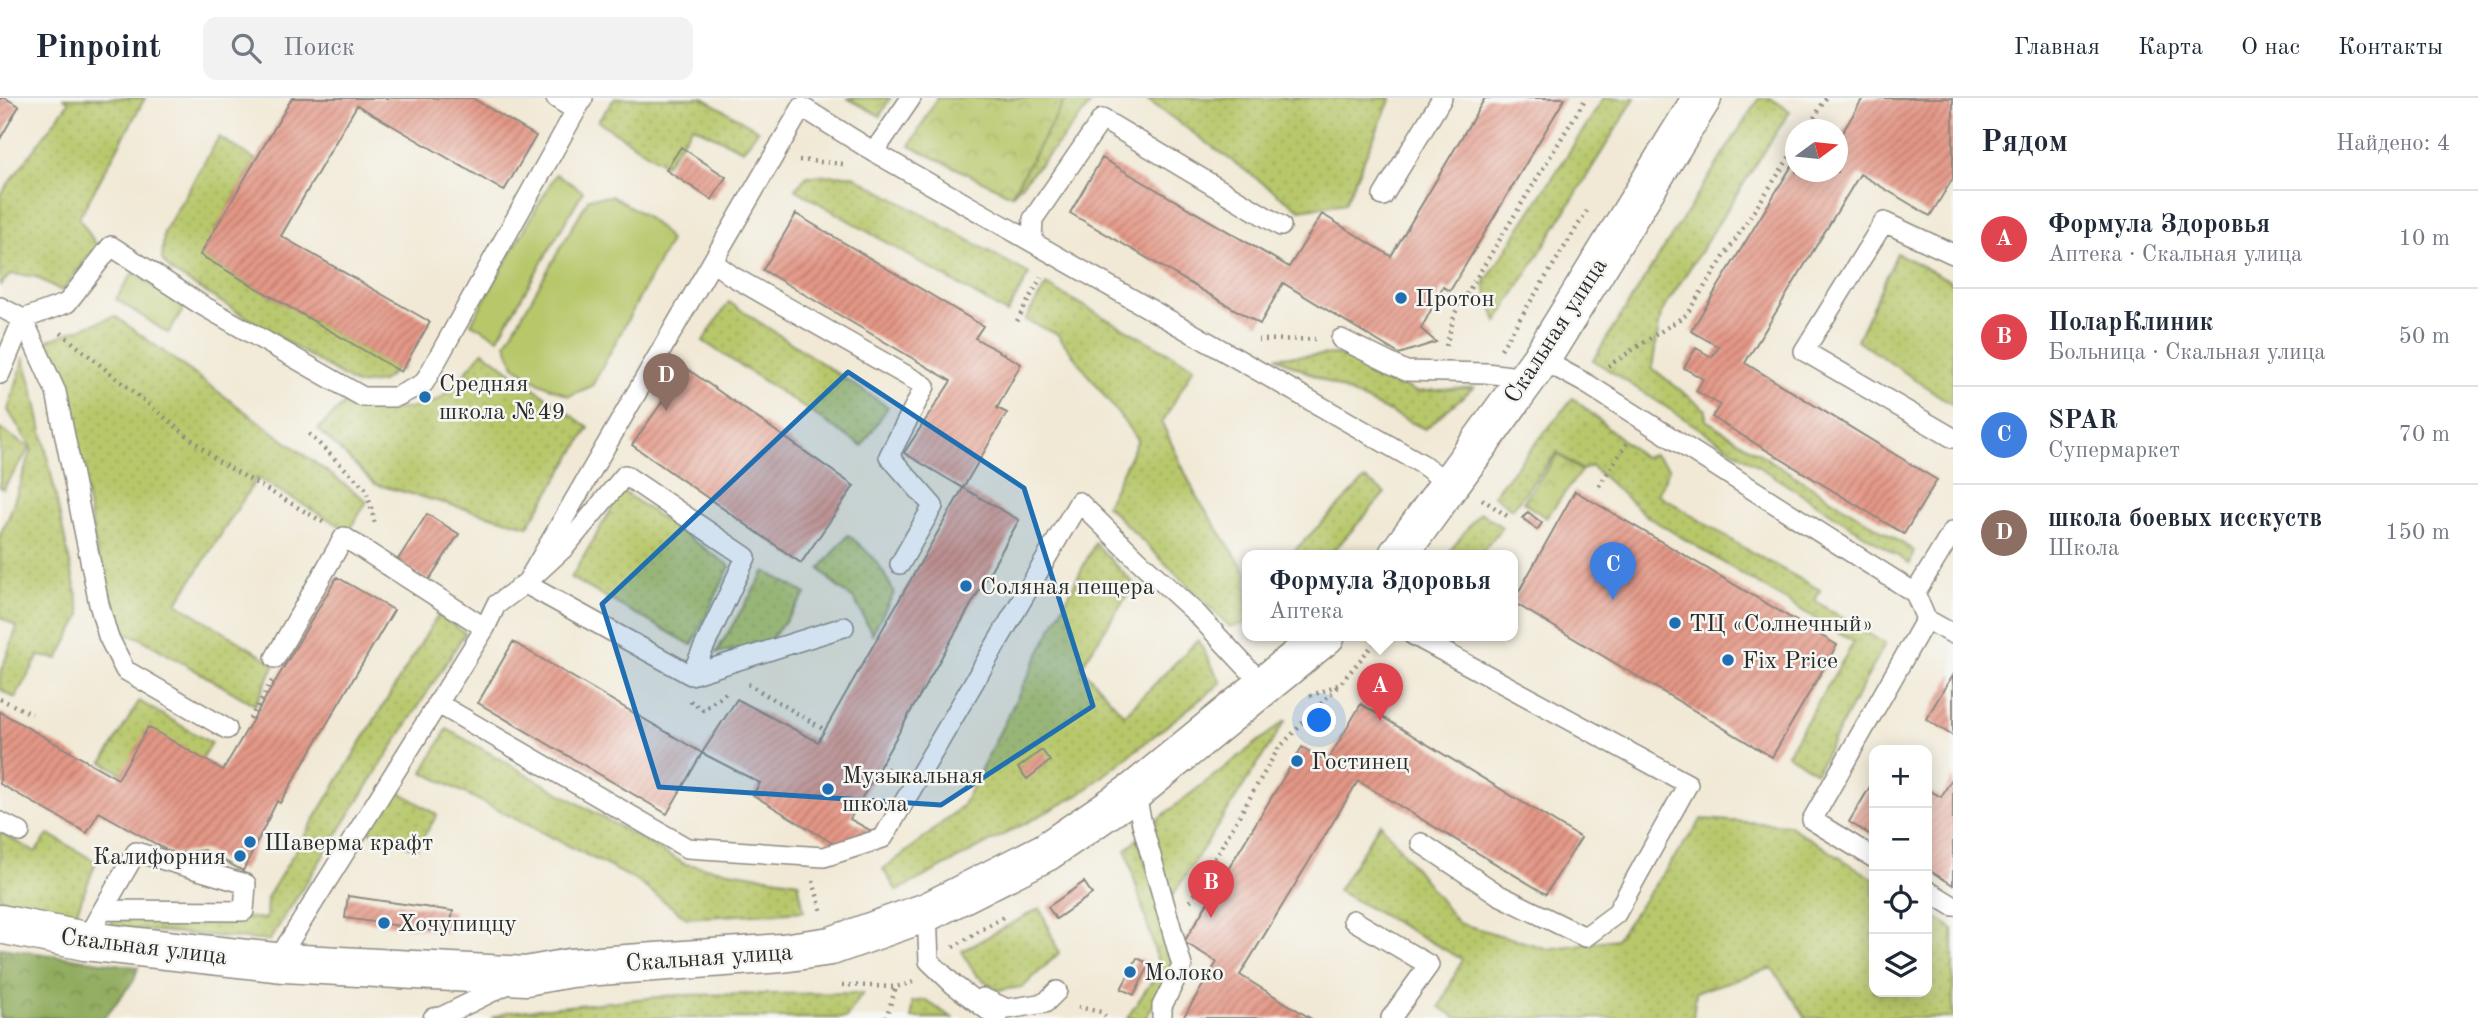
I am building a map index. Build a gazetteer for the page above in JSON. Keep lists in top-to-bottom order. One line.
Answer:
{"streets":{"street":["Скальная улица"]},"places":["Протон","Средняя школа №49","Соляная пещера","ТЦ «Солнечный»","Fix Price","Гостинец","Музыкальная школа","Шаверма крафт","Калифорния","Хочупиццу","Молоко"],"north":"right","page":{"header":"Pinpoint","search":"Поиск","nav":["Главная","Карта","О нас","Контакты"],"heading":["Рядом","Найдено: 4"],"list":[{"mark":"A","name":"Формула Здоровья","note":"Аптека · Скальная улица","value":"10 m"},{"mark":"B","name":"ПоларКлиник","note":"Больница · Скальная улица","value":"50 m"},{"mark":"C","name":"SPAR","note":"Супермаркет","value":"70 m"},{"mark":"D","name":"школа боевых исскуств","note":"Школа","value":"150 m"}],"pins":["D","C","A","B"],"popup":["Формула Здоровья","Аптека"],"map_buttons":["+","−"]}}
